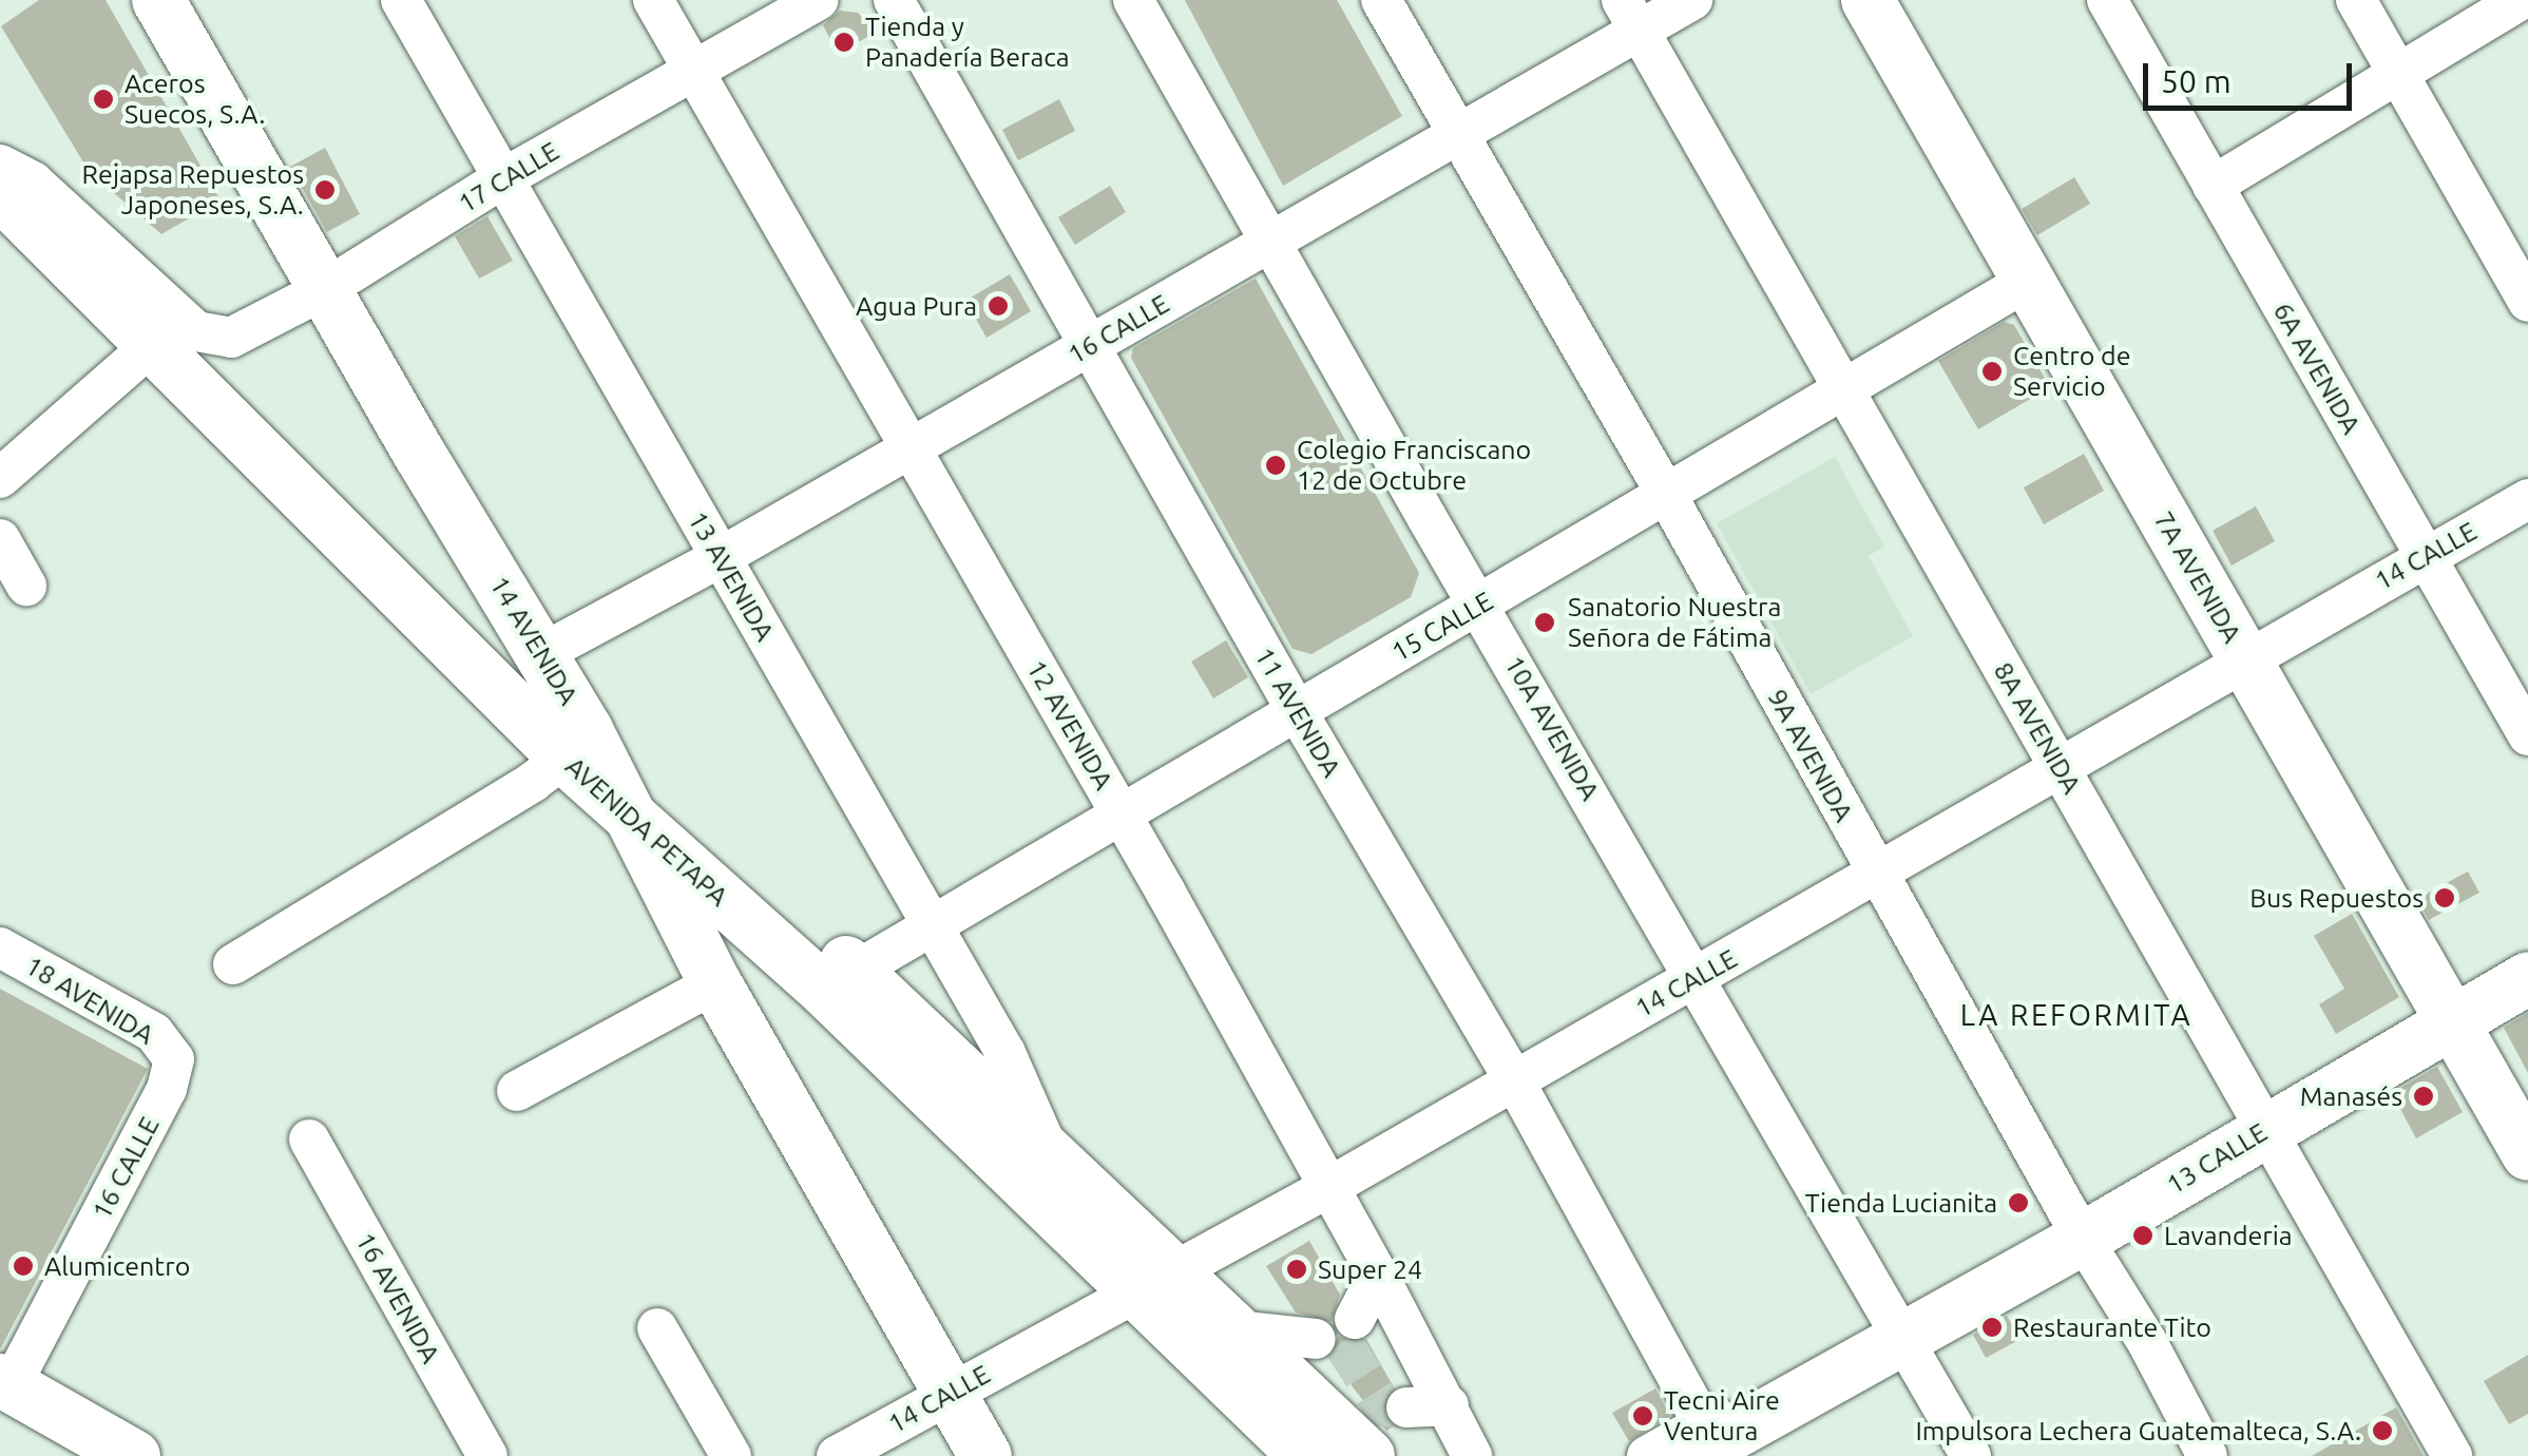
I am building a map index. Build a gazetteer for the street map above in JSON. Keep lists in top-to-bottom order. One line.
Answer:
{"streets":{"main road":["7A AVENIDA","14 AVENIDA","AVENIDA PETAPA","13 CALLE"],"street":["17 CALLE","16 CALLE","6A AVENIDA","14 CALLE","13 AVENIDA","15 CALLE","11 AVENIDA","12 AVENIDA","10A AVENIDA","8A AVENIDA","9A AVENIDA","18 AVENIDA","16 AVENIDA"]},"crossings":[["17 CALLE","13 AVENIDA"],["17 CALLE","14 AVENIDA"],["17 CALLE","12 AVENIDA"],["17 CALLE","AVENIDA PETAPA"],["16 CALLE","13 AVENIDA"],["16 CALLE","14 AVENIDA"],["16 CALLE","11 AVENIDA"],["16 CALLE","12 AVENIDA"],["16 CALLE","10A AVENIDA"],["16 CALLE","8A AVENIDA"],["16 CALLE","9A AVENIDA"],["16 CALLE","18 AVENIDA"],["6A AVENIDA","14 CALLE"],["14 CALLE","7A AVENIDA"],["14 CALLE","14 AVENIDA"],["14 CALLE","11 AVENIDA"],["14 CALLE","12 AVENIDA"],["14 CALLE","10A AVENIDA"],["14 CALLE","8A AVENIDA"],["14 CALLE","9A AVENIDA"],["14 CALLE","AVENIDA PETAPA"],["13 AVENIDA","15 CALLE"],["13 AVENIDA","AVENIDA PETAPA"],["7A AVENIDA","15 CALLE"],["7A AVENIDA","13 CALLE"],["15 CALLE","11 AVENIDA"],["15 CALLE","12 AVENIDA"],["15 CALLE","10A AVENIDA"],["15 CALLE","8A AVENIDA"],["15 CALLE","9A AVENIDA"],["15 CALLE","AVENIDA PETAPA"],["14 AVENIDA","AVENIDA PETAPA"],["11 AVENIDA","13 CALLE"],["10A AVENIDA","13 CALLE"],["8A AVENIDA","13 CALLE"],["9A AVENIDA","13 CALLE"]],"districts":["LA REFORMITA"],"places":["Tienda y Panadería Beraca","Aceros Suecos, S.A.","Rejapsa Repuestos Japoneses, S.A.","Agua Pura","Centro de Servicio","Colegio Franciscano 12 de Octubre","Sanatorio Nuestra Señora de Fátima","Bus Repuestos","Manasés","Tienda Lucianita","Lavanderia","Alumicentro","Super 24","Restaurante Tito","Tecni Aire Ventura","Impulsora Lechera Guatemalteca, S.A."],"scale_bar":"50 m"}
